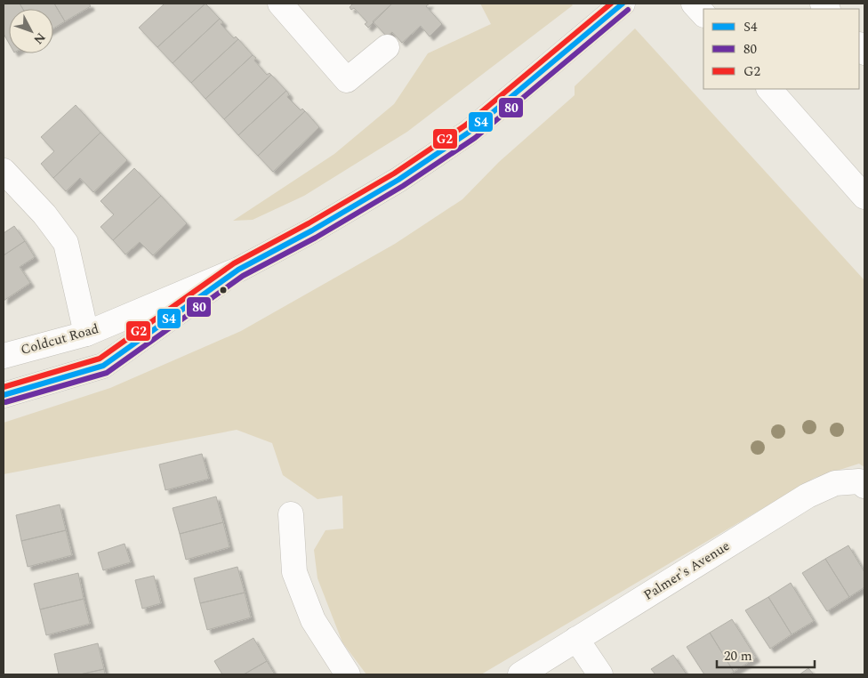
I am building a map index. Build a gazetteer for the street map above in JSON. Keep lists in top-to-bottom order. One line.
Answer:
{"streets":{"main road":["Coldcut Road","Palmer's Avenue"]},"lines":["transit line S4","transit line G2","transit line 80"],"legend":["S4","80","G2"],"scale_bar":"20 m","north":"bottom right"}
